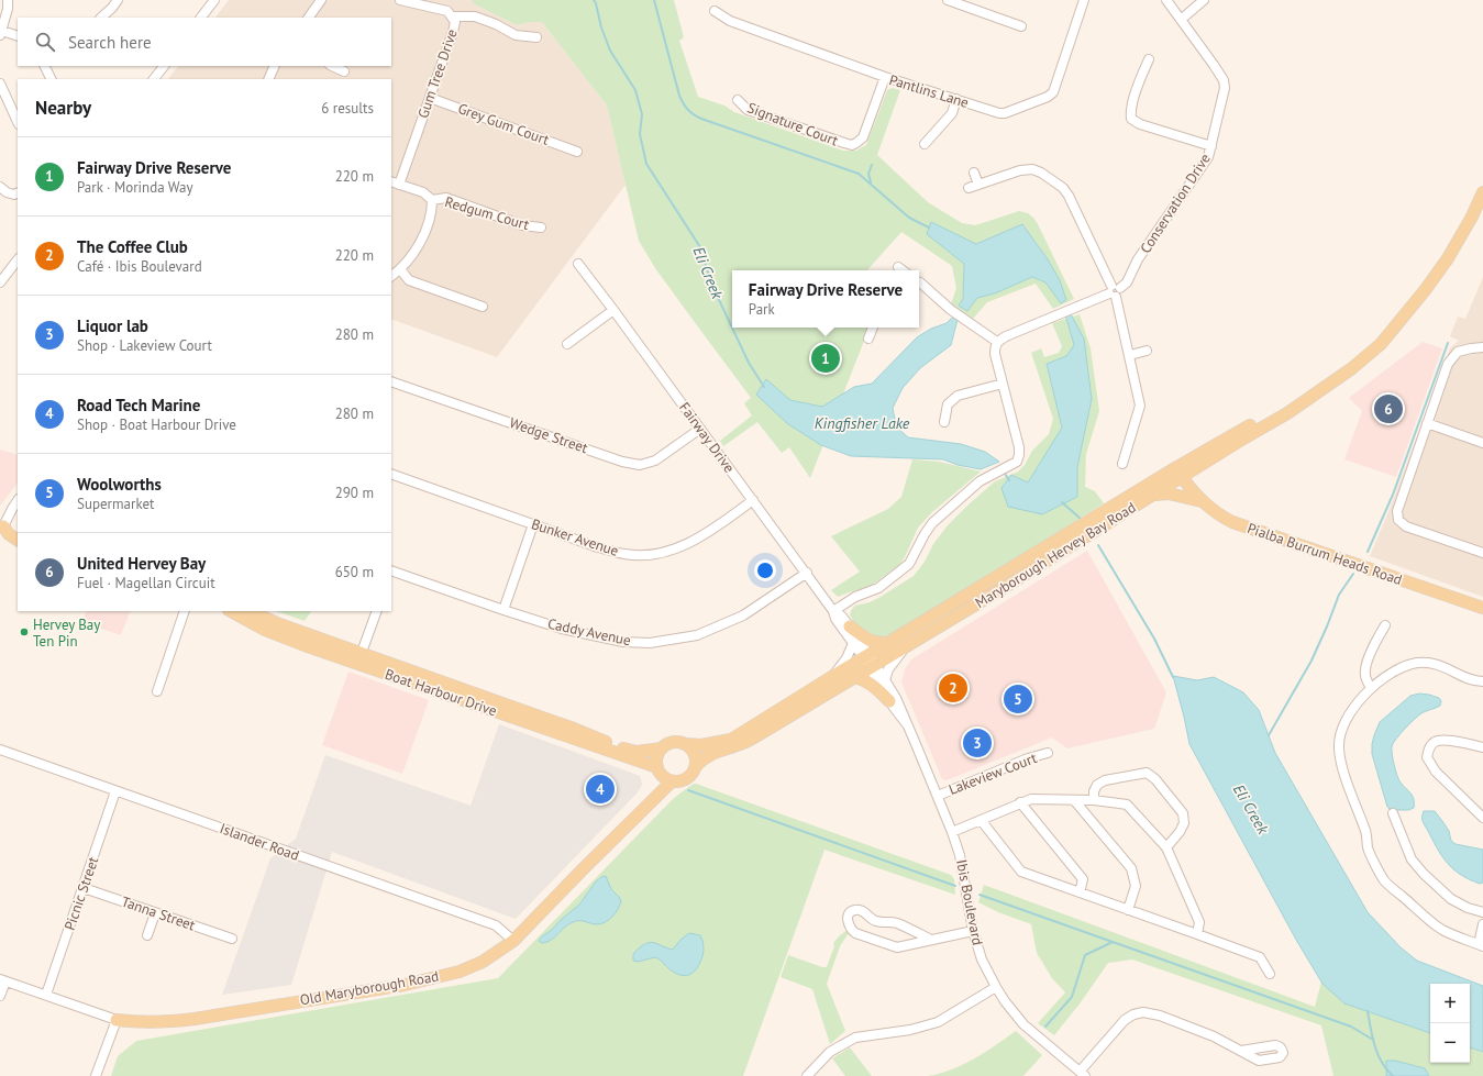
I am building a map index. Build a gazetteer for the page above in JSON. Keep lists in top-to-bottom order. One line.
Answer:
{"streets":{"main road":["Pialba Burrum Heads Road","Maryborough Hervey Bay Road","Boat Harbour Drive","Old Maryborough Road"],"street":["Gum Tree Drive","Pantlins Lane","Grey Gum Court","Signature Court","Conservation Drive","Redgum Court","Wedge Street","Fairway Drive","Bunker Avenue","Caddy Avenue","Lakeview Court","Islander Road","Picnic Street","Ibis Boulevard","Tanna Street"]},"crossings":[["Gum Tree Drive","Grey Gum Court"],["Pantlins Lane","Signature Court"],["Wedge Street","Fairway Drive"],["Fairway Drive","Bunker Avenue"],["Fairway Drive","Maryborough Hervey Bay Road"],["Fairway Drive","Caddy Avenue"],["Fairway Drive","Ibis Boulevard"],["Pialba Burrum Heads Road","Maryborough Hervey Bay Road"],["Maryborough Hervey Bay Road","Boat Harbour Drive"],["Maryborough Hervey Bay Road","Ibis Boulevard"],["Maryborough Hervey Bay Road","Old Maryborough Road"],["Boat Harbour Drive","Old Maryborough Road"],["Lakeview Court","Ibis Boulevard"],["Islander Road","Picnic Street"],["Islander Road","Old Maryborough Road"],["Picnic Street","Tanna Street"],["Picnic Street","Old Maryborough Road"]],"water":["Eli Creek","Kingfisher Lake"],"places":["Hervey Bay Ten Pin"],"page":{"search":"Search here","heading":["Nearby","6 results"],"list":[{"mark":"1","name":"Fairway Drive Reserve","note":"Park · Morinda Way","value":"220 m"},{"mark":"2","name":"The Coffee Club","note":"Café · Ibis Boulevard","value":"220 m"},{"mark":"3","name":"Liquor lab","note":"Shop · Lakeview Court","value":"280 m"},{"mark":"4","name":"Road Tech Marine","note":"Shop · Boat Harbour Drive","value":"280 m"},{"mark":"5","name":"Woolworths","note":"Supermarket","value":"290 m"},{"mark":"6","name":"United Hervey Bay","note":"Fuel · Magellan Circuit","value":"650 m"}],"popup":["Fairway Drive Reserve","Park"],"pins":["1","6","2","5","3","4"],"map_buttons":["+","−"]}}
